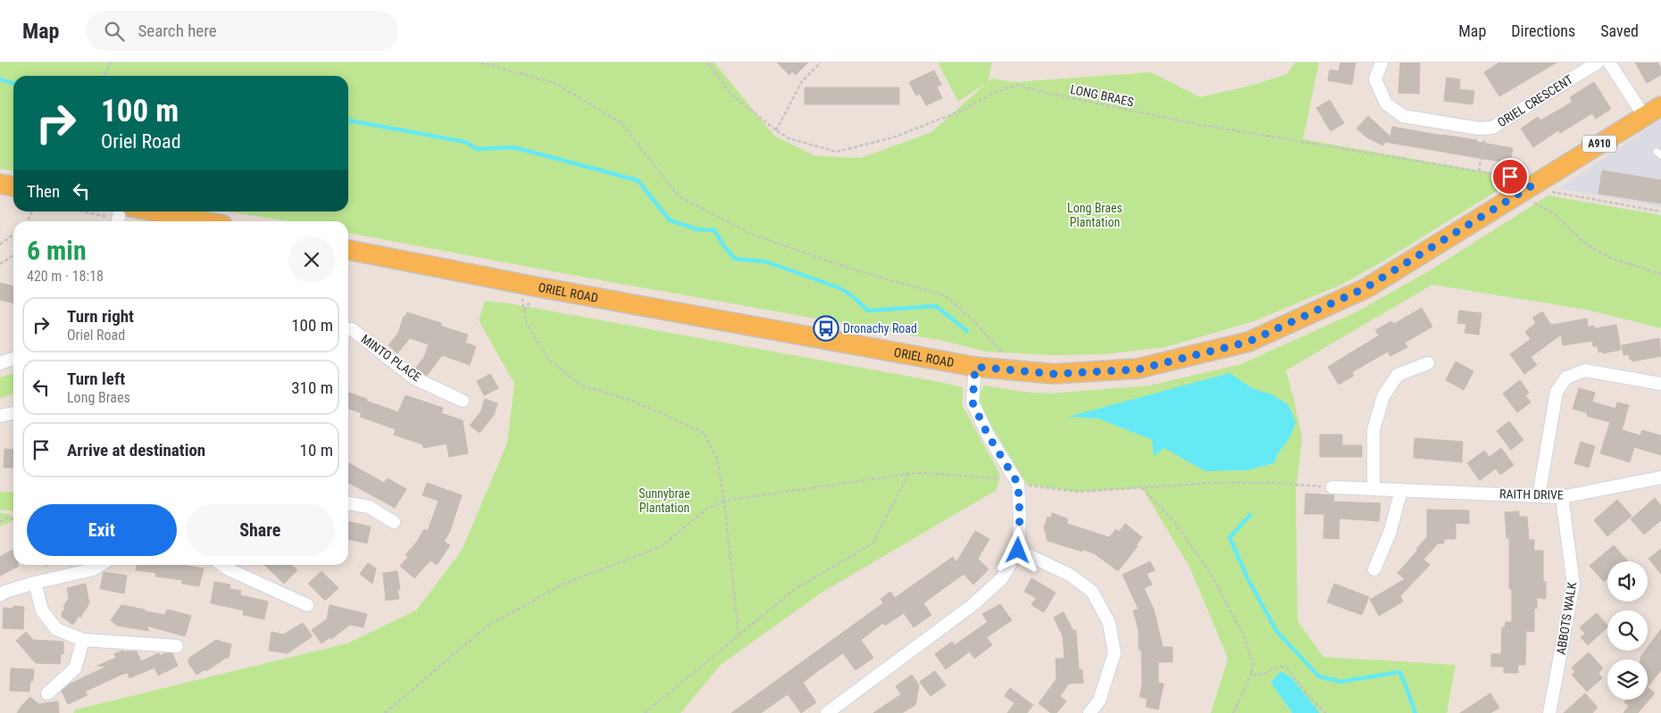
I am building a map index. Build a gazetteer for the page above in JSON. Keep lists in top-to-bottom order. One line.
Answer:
{"streets":{"main road":["A910","ORIEL ROAD"],"street":["ORIEL CRESCENT","MINTO PLACE","RAITH DRIVE","ABBOTS WALK"],"path":["LONG BRAES"]},"crossings":[["LONG BRAES","ORIEL ROAD"],["RAITH DRIVE","ABBOTS WALK"]],"parks":["Long Braes Plantation","Sunnybrae Plantation"],"places":{"bus stop":["Dronachy Road"]},"page":{"header":"Map","search":"Search here","nav":["Map","Directions","Saved"],"turn":["100 m","Oriel Road"],"then":"Then","heading":["6 min","420 m · 18:18"],"list":[{"name":"Turn right","note":"Oriel Road","value":"100 m"},{"name":"Turn left","note":"Long Braes","value":"310 m"},{"name":"Arrive at destination","value":"10 m"}],"buttons":["Exit","Share"]}}
